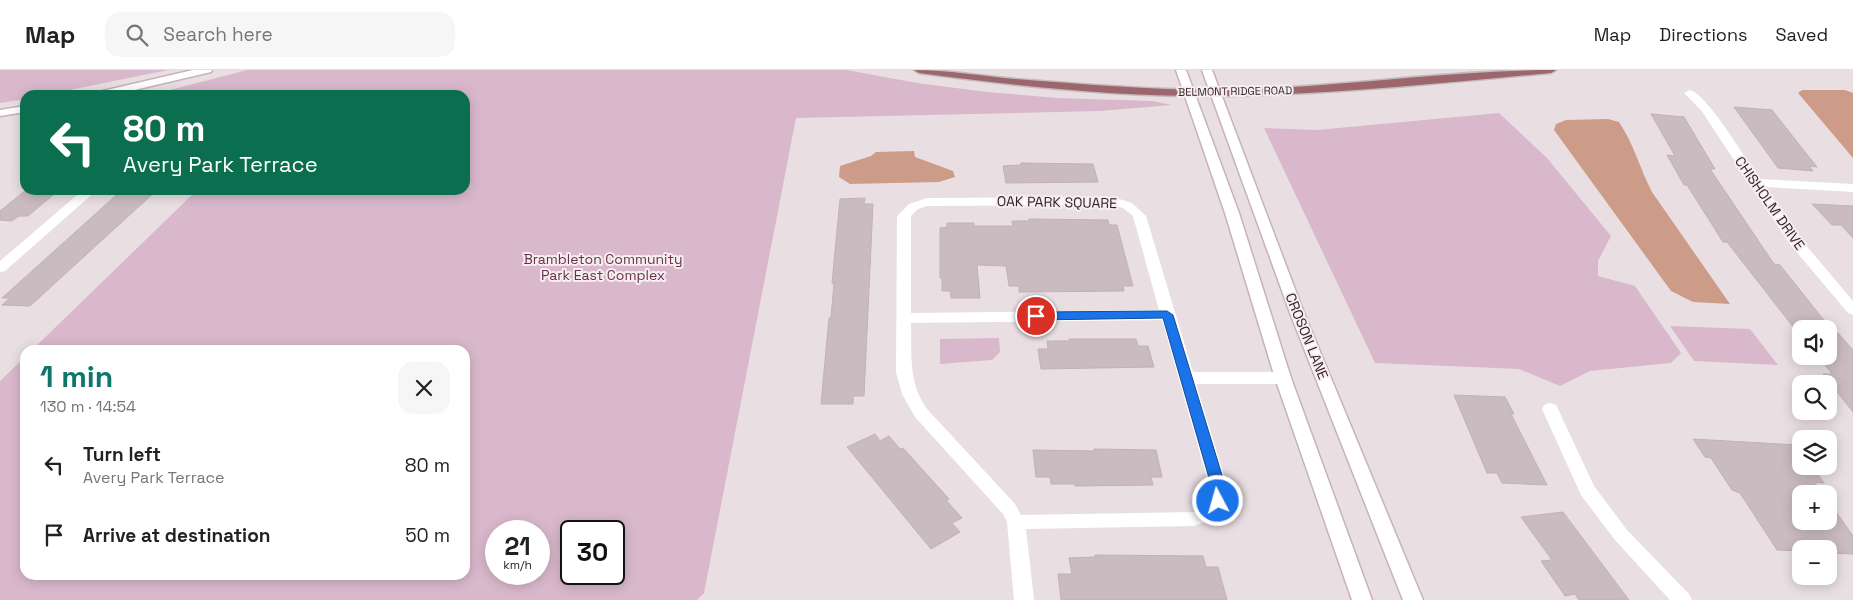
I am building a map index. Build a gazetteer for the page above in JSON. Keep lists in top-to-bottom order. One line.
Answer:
{"streets":{"main road":["BELMONT RIDGE ROAD"],"street":["OAK PARK SQUARE","CHISHOLM DRIVE","CROSON LANE"]},"crossings":[["BELMONT RIDGE ROAD","CROSON LANE"]],"parks":["Brambleton Community Park East Complex"],"page":{"header":"Map","search":"Search here","nav":["Map","Directions","Saved"],"turn":["80 m","Avery Park Terrace"],"map_buttons":["+","−"],"heading":["1 min","130 m · 14:54"],"list":[{"name":"Turn left","note":"Avery Park Terrace","value":"80 m"},{"name":"Arrive at destination","value":"50 m"}],"speed":"21 km/h","limit":"30"}}
